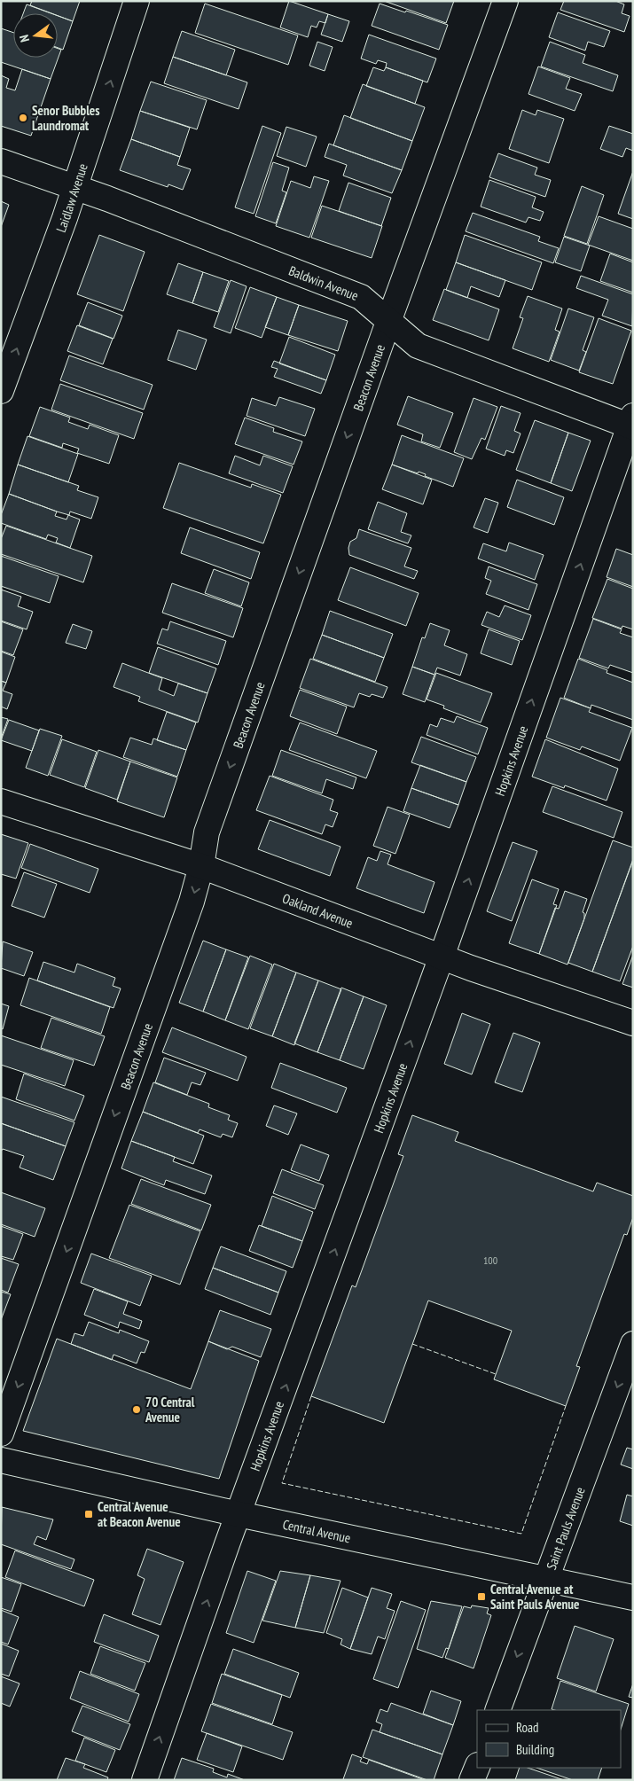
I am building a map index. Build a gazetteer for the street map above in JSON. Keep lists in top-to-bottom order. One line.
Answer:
{"streets":{"street":["Laidlaw Avenue","Baldwin Avenue","Beacon Avenue","Hopkins Avenue","Oakland Avenue","Saint Pauls Avenue","Central Avenue"]},"crossings":[["Laidlaw Avenue","Baldwin Avenue"],["Baldwin Avenue","Beacon Avenue"],["Baldwin Avenue","Hopkins Avenue"],["Beacon Avenue","Oakland Avenue"],["Hopkins Avenue","Oakland Avenue"],["Hopkins Avenue","Central Avenue"],["Saint Pauls Avenue","Central Avenue"]],"one_way":["Laidlaw Avenue","Beacon Avenue","Hopkins Avenue","Saint Pauls Avenue"],"places":{"other":["Senor Bubbles Laundromat","70 Central Avenue"],"transit":["Central Avenue at Beacon Avenue","Central Avenue at Saint Pauls Avenue"]},"house_numbers":["100"],"legend":["Road","Building"],"north":"left"}
